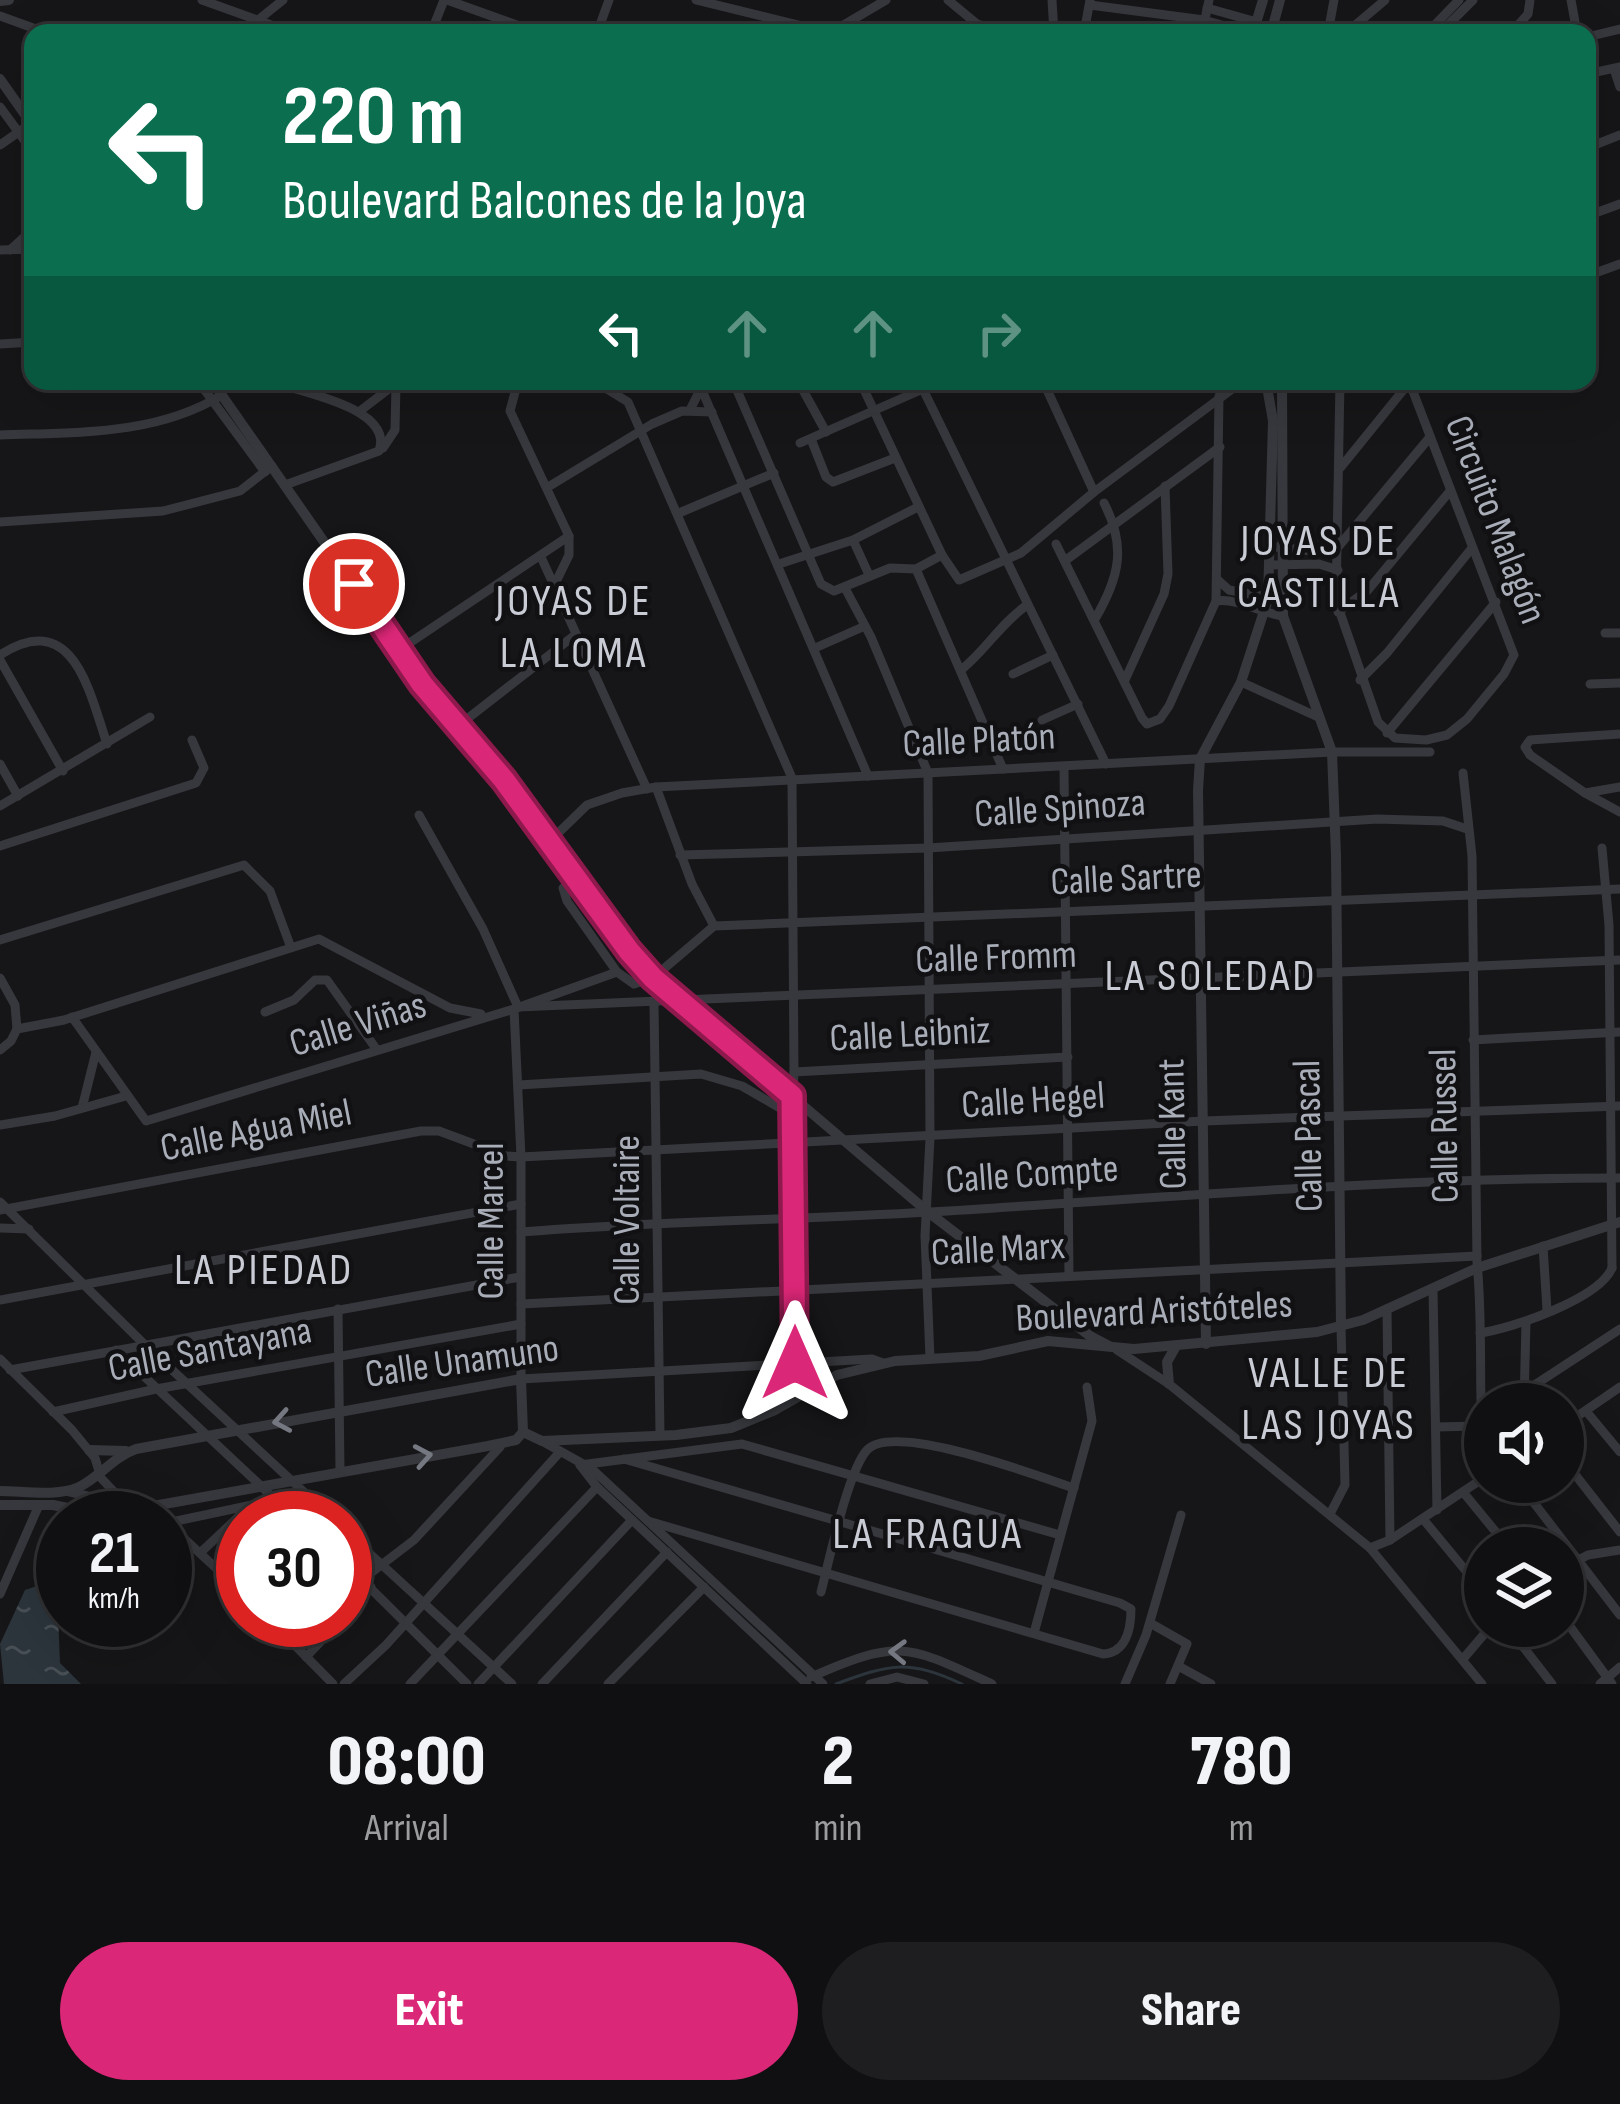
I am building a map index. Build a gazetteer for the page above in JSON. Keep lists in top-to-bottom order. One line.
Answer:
{"streets":{"street":["Circuito Malagón","Calle Platón","Calle Spinoza","Calle Sartre","Calle Fromm","Calle Viñas","Calle Leibniz","Calle Hegel","Calle Kant","Calle Russel","Calle Agua Miel","Calle Pascal","Calle Compte","Calle Voltaire","Calle Marcel","Calle Marx","Boulevard Aristóteles","Calle Santayana","Calle Unamuno"]},"crossings":[["Calle Platón","Calle Kant"],["Calle Platón","Calle Pascal"],["Calle Spinoza","Calle Kant"],["Calle Spinoza","Calle Russel"],["Calle Spinoza","Calle Pascal"],["Calle Sartre","Calle Kant"],["Calle Sartre","Calle Russel"],["Calle Sartre","Calle Pascal"],["Calle Fromm","Calle Viñas"],["Calle Fromm","Calle Kant"],["Calle Fromm","Calle Russel"],["Calle Fromm","Calle Pascal"],["Calle Fromm","Calle Voltaire"],["Calle Fromm","Calle Marcel"],["Calle Viñas","Calle Marcel"],["Calle Leibniz","Calle Hegel"],["Calle Leibniz","Calle Compte"],["Calle Leibniz","Calle Marx"],["Calle Leibniz","Boulevard Aristóteles"],["Calle Leibniz","Calle Unamuno"],["Calle Hegel","Calle Kant"],["Calle Hegel","Calle Russel"],["Calle Hegel","Calle Agua Miel"],["Calle Hegel","Calle Pascal"],["Calle Hegel","Calle Voltaire"],["Calle Hegel","Calle Marcel"],["Calle Kant","Calle Compte"],["Calle Kant","Calle Marx"],["Calle Kant","Boulevard Aristóteles"],["Calle Russel","Calle Compte"],["Calle Russel","Calle Marx"],["Calle Russel","Boulevard Aristóteles"],["Calle Agua Miel","Calle Marcel"],["Calle Pascal","Calle Compte"],["Calle Pascal","Calle Marx"],["Calle Pascal","Boulevard Aristóteles"],["Calle Compte","Calle Voltaire"],["Calle Compte","Calle Marcel"],["Calle Voltaire","Calle Marx"],["Calle Voltaire","Boulevard Aristóteles"],["Calle Voltaire","Calle Unamuno"],["Calle Marcel","Calle Marx"],["Calle Marcel","Boulevard Aristóteles"],["Calle Marcel","Calle Santayana"],["Calle Marcel","Calle Unamuno"],["Calle Marx","Boulevard Aristóteles"],["Boulevard Aristóteles","Calle Unamuno"]],"districts":["JOYAS DE CASTILLA","JOYAS DE LA LOMA","LA SOLEDAD","LA PIEDAD","VALLE DE LAS JOYAS","LA FRAGUA"],"page":{"turn":["220 m","Boulevard Balcones de la Joya"],"speed":"21 km/h","limit":"30","eta":["08:00","Arrival","2","min","780","m"],"buttons":["Exit","Share"]}}
